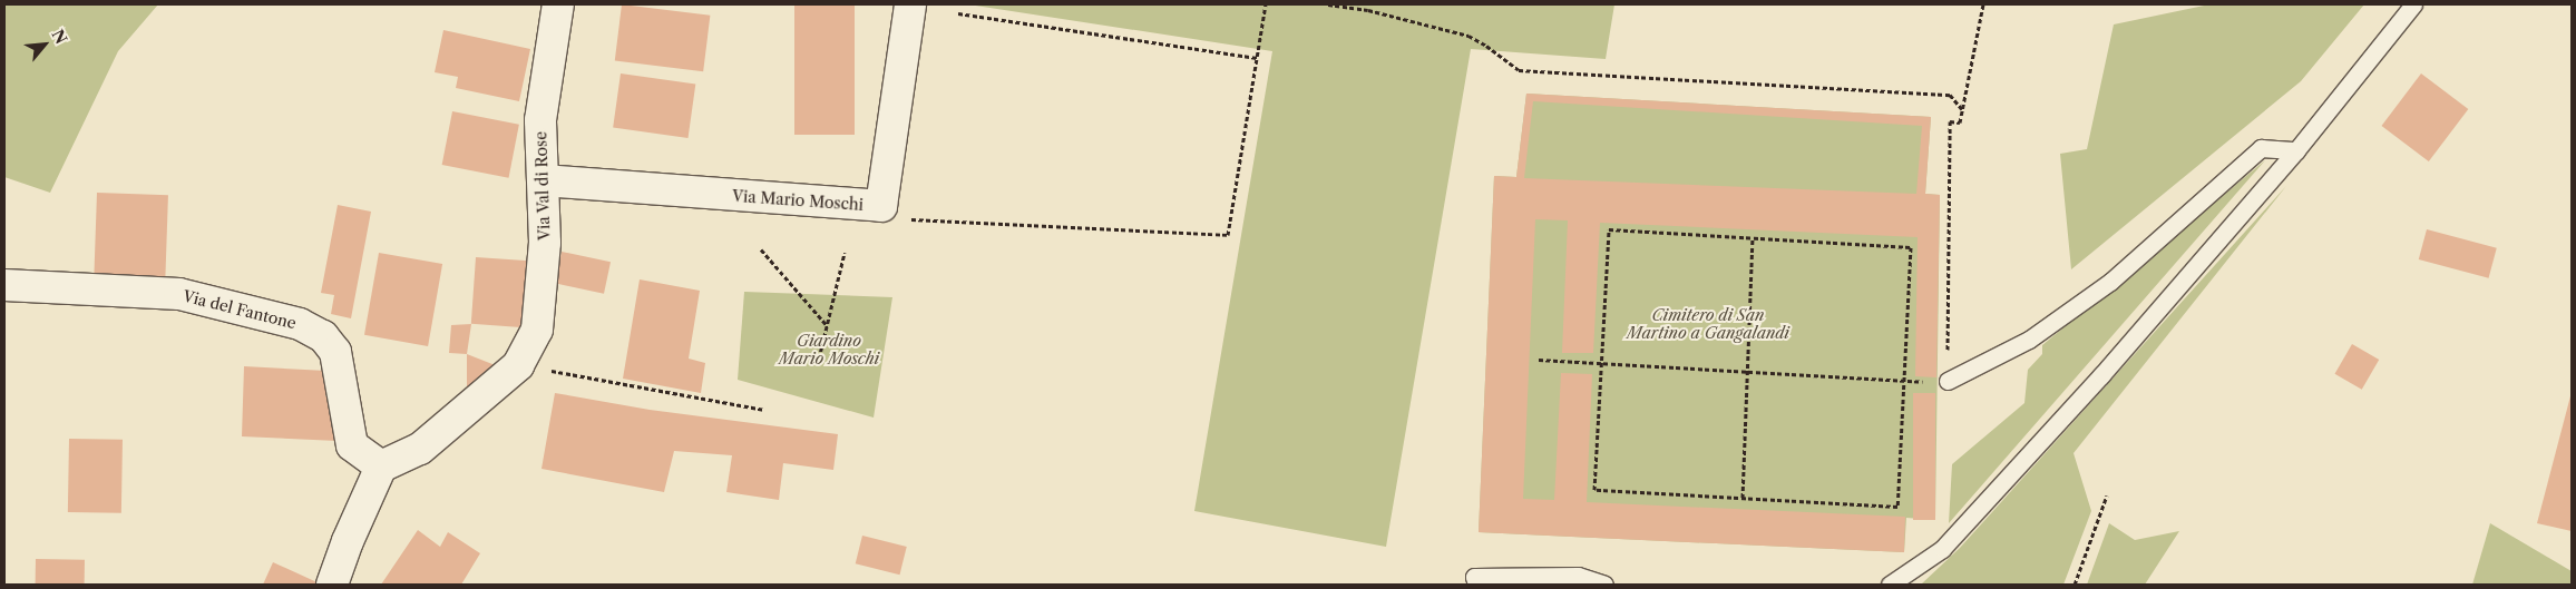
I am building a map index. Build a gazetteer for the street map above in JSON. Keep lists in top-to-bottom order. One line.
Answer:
{"streets":{"street":["Via Val di Rose","Via Mario Moschi","Via del Fantone"]},"crossings":[["Via Val di Rose","Via Mario Moschi"],["Via Val di Rose","Via del Fantone"]],"parks":["Cimitero di San Martino a Gangalandi","Giardino Mario Moschi"],"north":"top right"}
